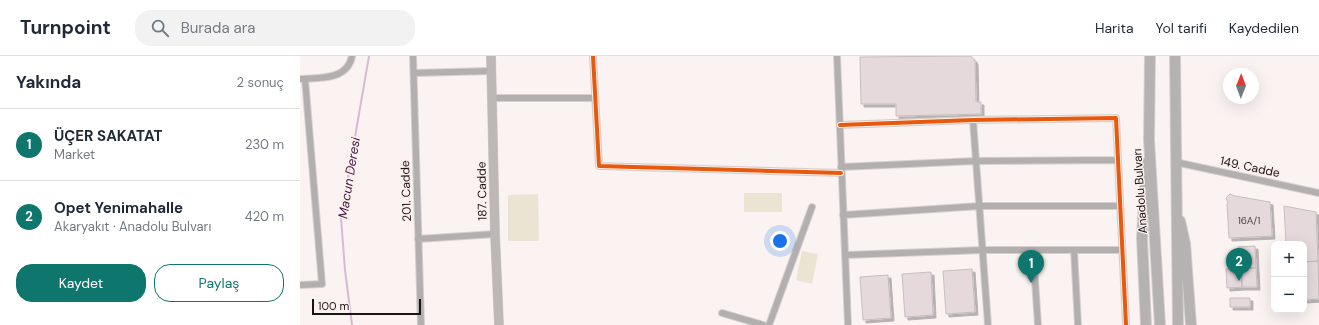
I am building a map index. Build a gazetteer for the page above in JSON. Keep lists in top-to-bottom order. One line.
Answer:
{"streets":{"main road":["187. Cadde","Anadolu Bulvarı"],"street":["149. Cadde","201. Cadde"]},"water":["Macun Deresi"],"house_numbers":["16A/1"],"scale_bar":"100 m","north":"top","page":{"header":"Turnpoint","search":"Burada ara","nav":["Harita","Yol tarifi","Kaydedilen"],"heading":["Yakında","2 sonuç"],"list":[{"mark":"1","name":"ÜÇER SAKATAT","note":"Market","value":"230 m"},{"mark":"2","name":"Opet Yenimahalle","note":"Akaryakıt · Anadolu Bulvarı","value":"420 m"}],"map_buttons":["+","−"],"pins":["2","1"],"buttons":["Kaydet","Paylaş"],"scale":"100 m"}}
